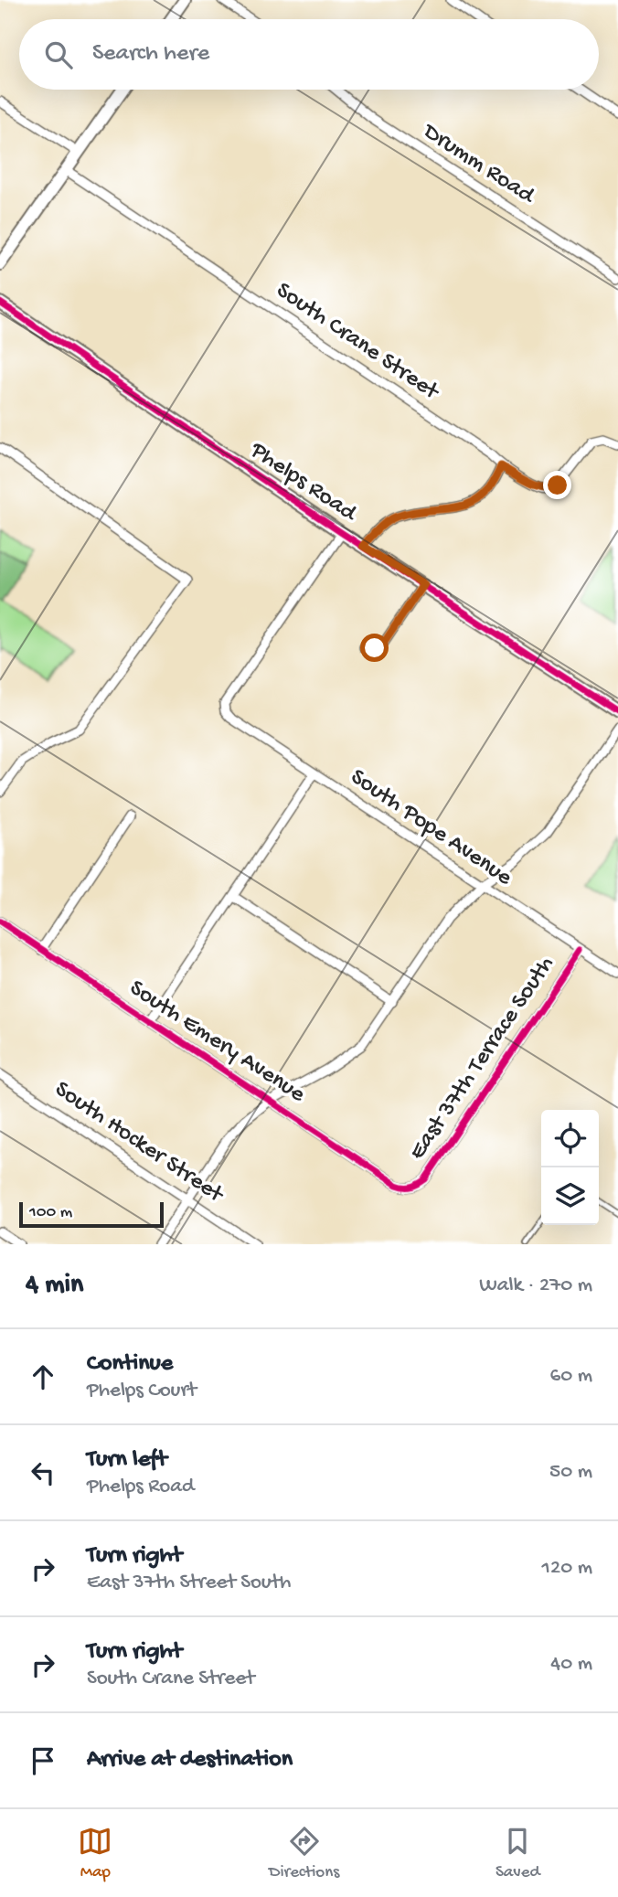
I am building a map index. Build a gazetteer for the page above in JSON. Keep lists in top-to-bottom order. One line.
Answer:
{"streets":{"street":["Drumm Road","South Crane Street","Phelps Road","South Pope Avenue","South Emery Avenue","East 37th Terrace South","South Hocker Street"]},"crossings":[["Phelps Road","South Pope Avenue"],["South Pope Avenue","East 37th Terrace South"],["South Emery Avenue","East 37th Terrace South"]],"scale_bar":"100 m","page":{"search":"Search here","scale":"100 m","heading":["4 min","Walk · 270 m"],"list":[["Continue","Phelps Court","60 m"],["Turn left","Phelps Road","50 m"],["Turn right","East 37th Street South","120 m"],["Turn right","South Crane Street","40 m"],"Arrive at destination"],"nav":["Map","Directions","Saved"]}}
